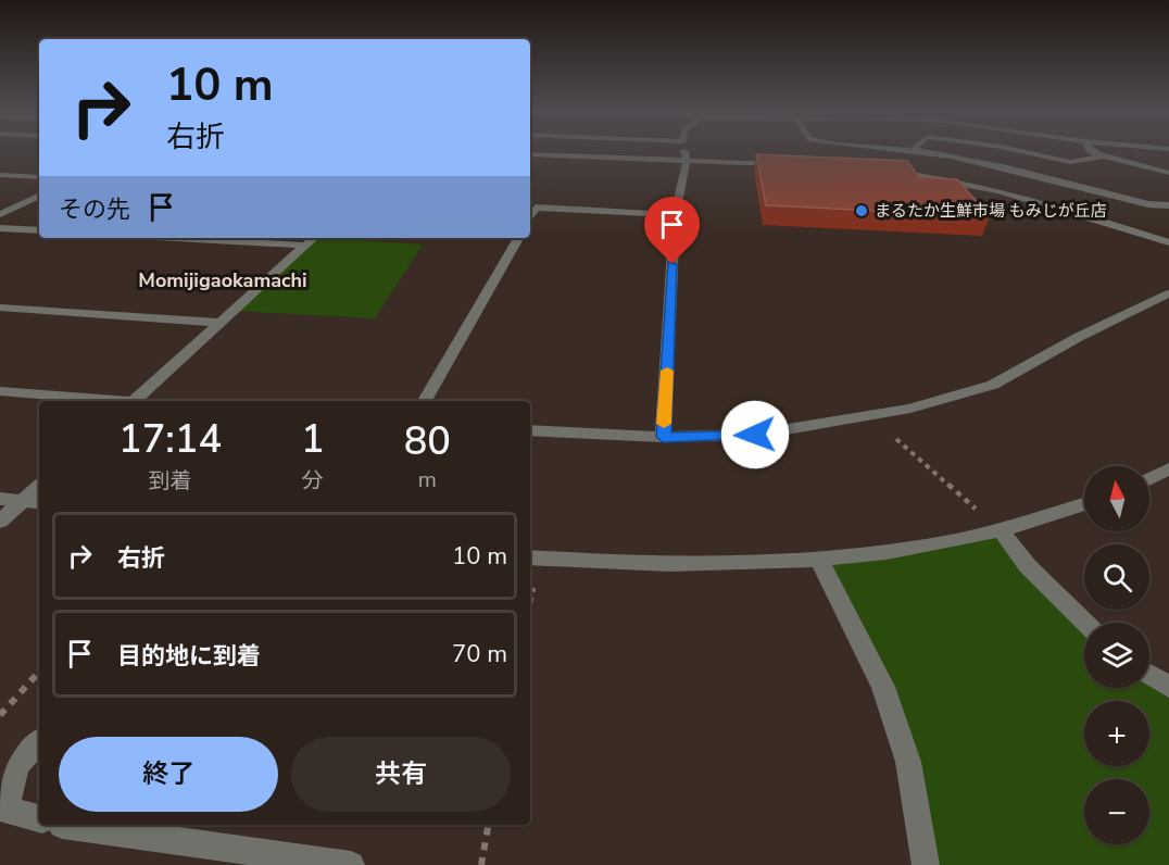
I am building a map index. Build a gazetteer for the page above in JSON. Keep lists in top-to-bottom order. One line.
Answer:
{"districts":["Momijigaokamachi"],"places":["まるたか生鮮市場 もみじが丘店"],"north":"top","page":{"turn":["10 m","右折"],"then":"その先","eta":["17:14","到着","1","分","80","m"],"map_buttons":["+","−"],"list":[{"name":"右折","value":"10 m"},{"name":"目的地に到着","value":"70 m"}],"buttons":["終了","共有"]}}
